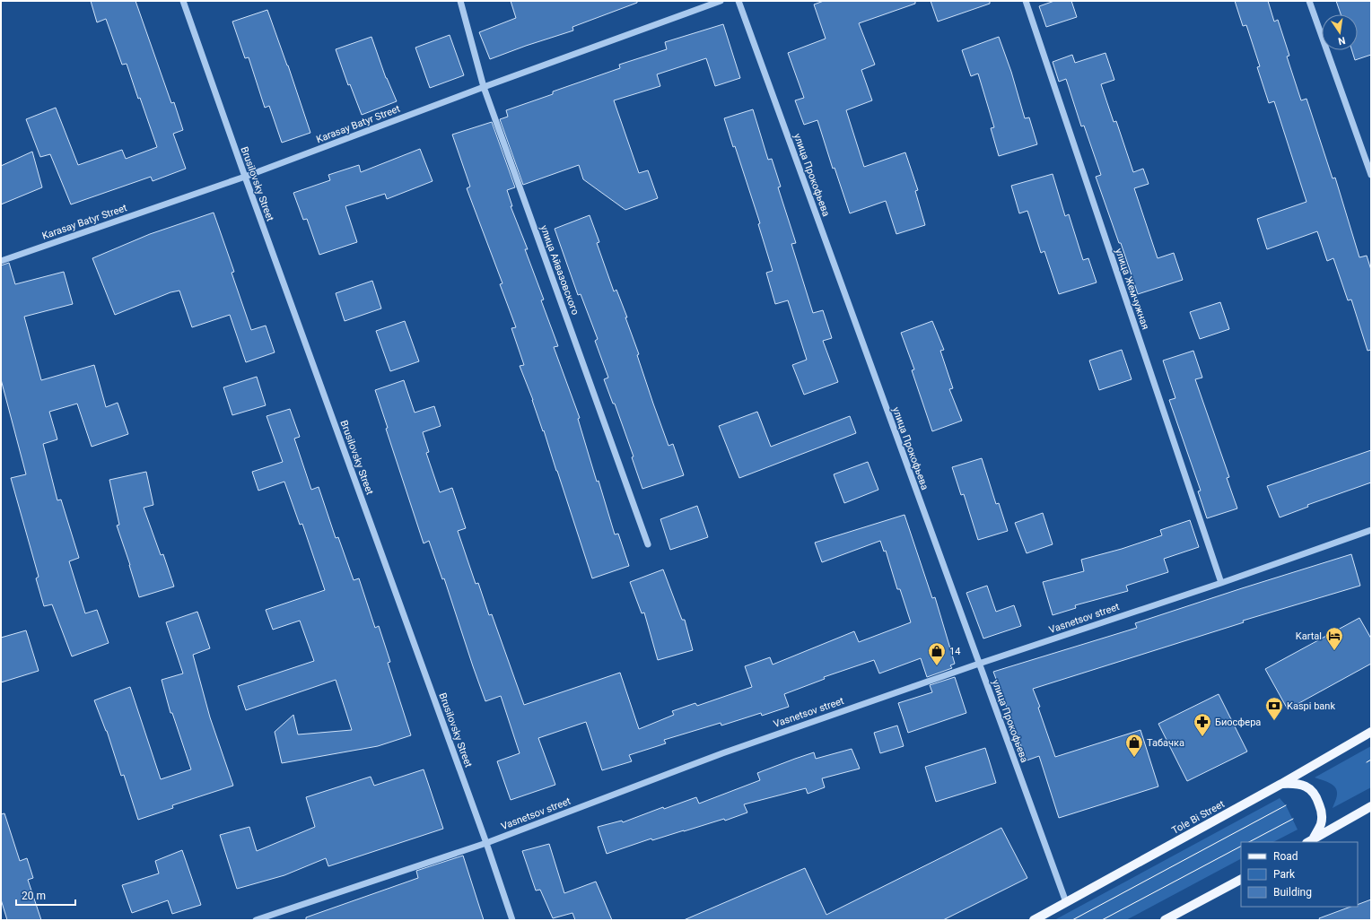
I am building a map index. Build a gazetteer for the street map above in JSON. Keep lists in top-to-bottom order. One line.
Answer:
{"streets":{"main road":["Tole Bi Street"],"street":["Karasay Batyr Street","улица Прокофьева","Brusilovsky Street","улица Айвазовского","улица Жемчужная","Vasnetsov street"]},"crossings":[["Karasay Batyr Street","Brusilovsky Street"],["Karasay Batyr Street","улица Айвазовского"],["улица Прокофьева","Vasnetsov street"],["улица Прокофьева","Tole Bi Street"],["Brusilovsky Street","Vasnetsov street"],["улица Жемчужная","Vasnetsov street"]],"places":{"hotel":["Kartal"],"shop":["14","Табачка"],"bank":["Kaspi bank"],"pharmacy":["Биосфера"]},"legend":["Road","Park","Building"],"scale_bar":"20 m","north":"bottom"}
